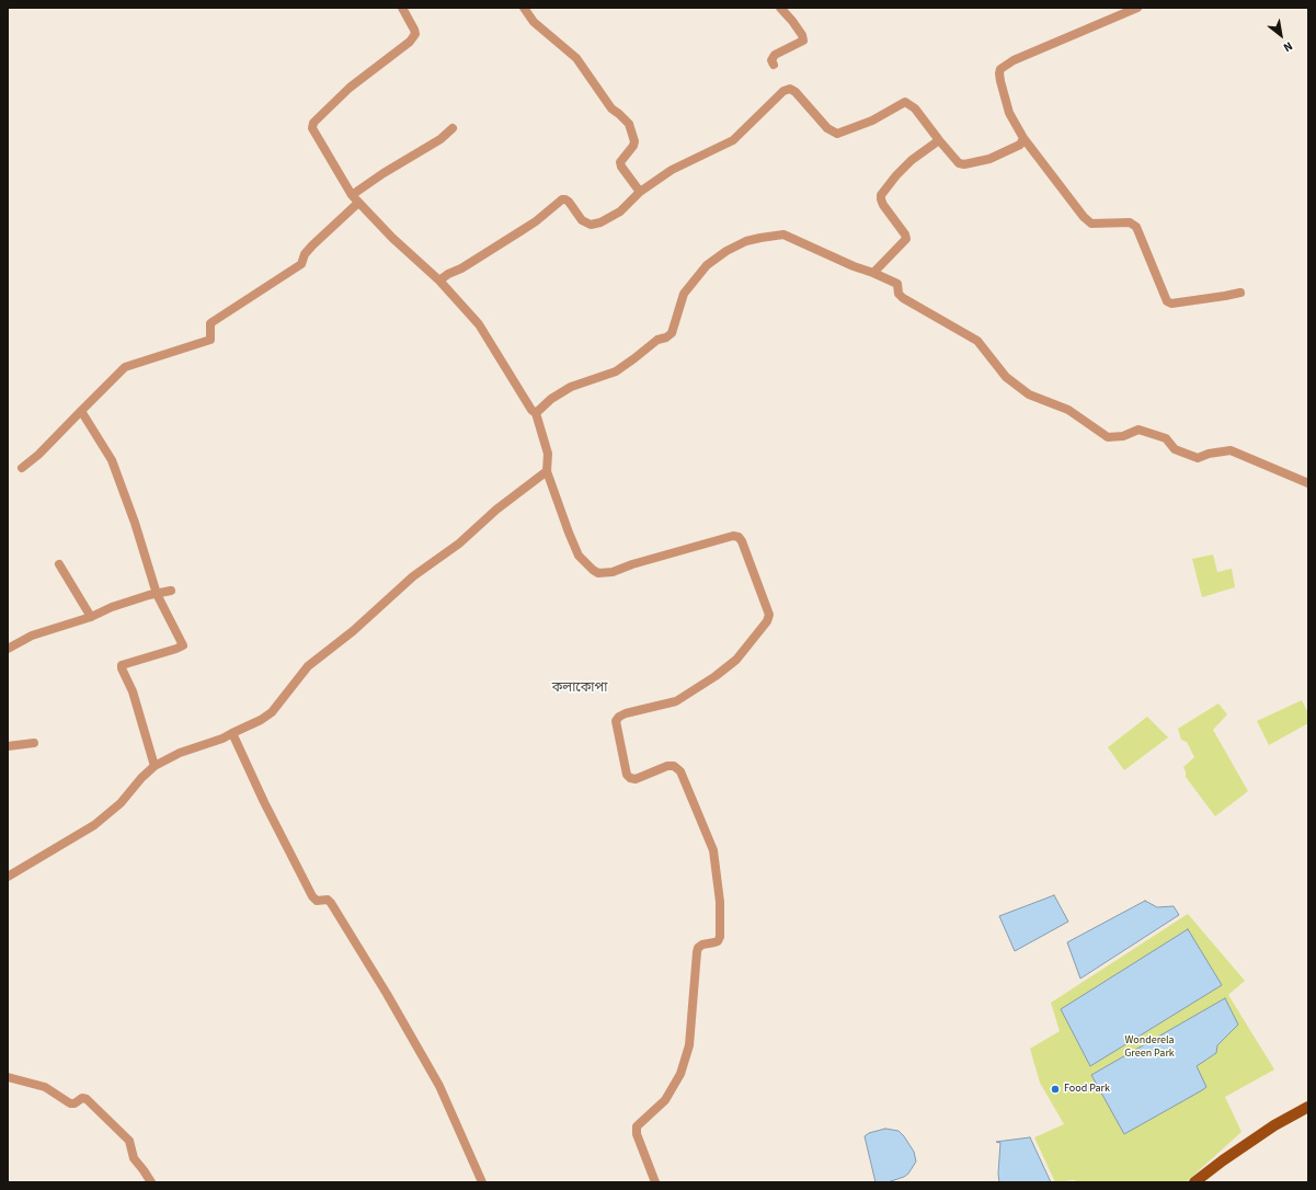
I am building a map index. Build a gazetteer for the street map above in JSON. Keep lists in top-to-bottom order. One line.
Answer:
{"districts":["কলাকোপা"],"parks":["Wonderela Green Park"],"places":["Food Park"],"north":"bottom right"}
